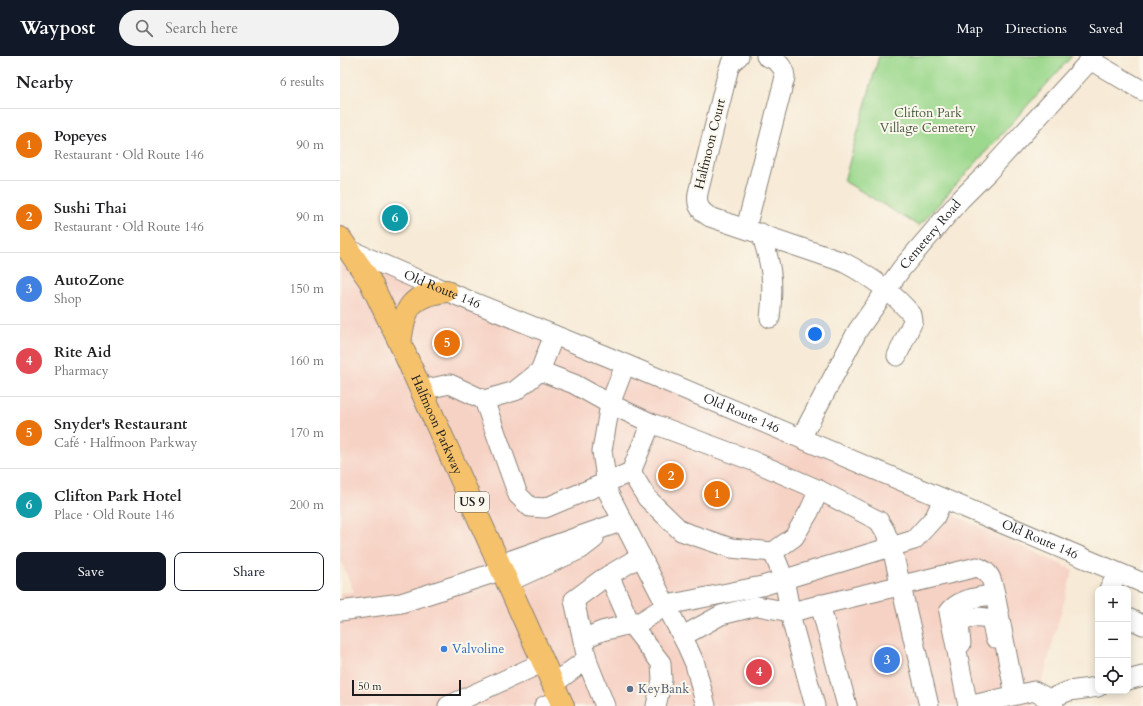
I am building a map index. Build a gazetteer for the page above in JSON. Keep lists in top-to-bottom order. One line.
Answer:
{"streets":{"main road":["Halfmoon Parkway","US 9"],"street":["Halfmoon Court","Cemetery Road","Old Route 146"]},"crossings":[["Halfmoon Court","Cemetery Road"],["Cemetery Road","Old Route 146"],["Old Route 146","Halfmoon Parkway"]],"parks":["Clifton Park Village Cemetery"],"places":["Valvoline","KeyBank"],"scale_bar":"50 m","page":{"header":"Waypost","search":"Search here","nav":["Map","Directions","Saved"],"heading":["Nearby","6 results"],"list":[{"mark":"1","name":"Popeyes","note":"Restaurant · Old Route 146","value":"90 m"},{"mark":"2","name":"Sushi Thai","note":"Restaurant · Old Route 146","value":"90 m"},{"mark":"3","name":"AutoZone","note":"Shop","value":"150 m"},{"mark":"4","name":"Rite Aid","note":"Pharmacy","value":"160 m"},{"mark":"5","name":"Snyder's Restaurant","note":"Café · Halfmoon Parkway","value":"170 m"},{"mark":"6","name":"Clifton Park Hotel","note":"Place · Old Route 146","value":"200 m"}],"pins":["6","5","2","1","3","4"],"buttons":["Save","Share"],"map_buttons":["+","−"],"scale":"50 m"}}
